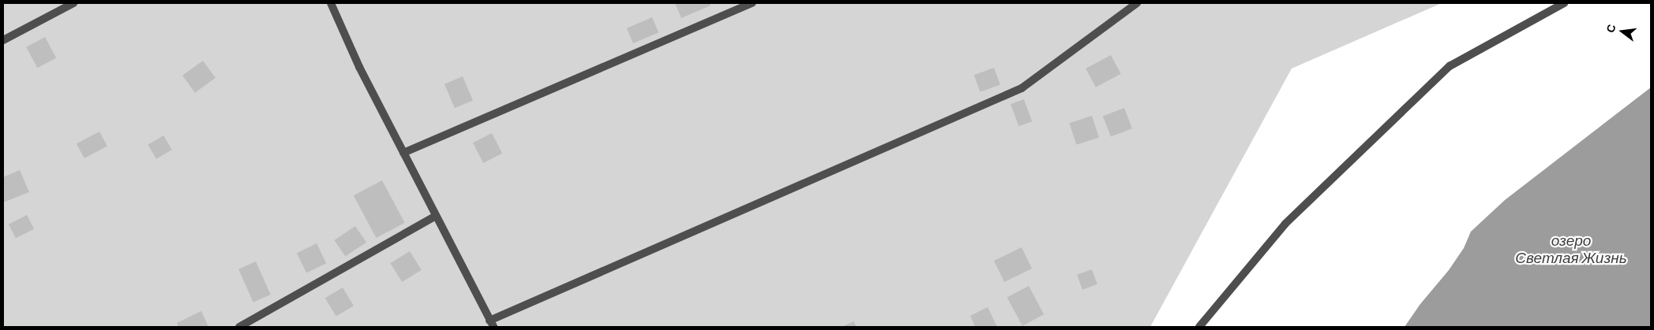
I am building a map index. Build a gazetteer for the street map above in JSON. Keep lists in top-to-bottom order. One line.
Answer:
{"water":["озеро Светлая Жизнь"],"north":"left"}
